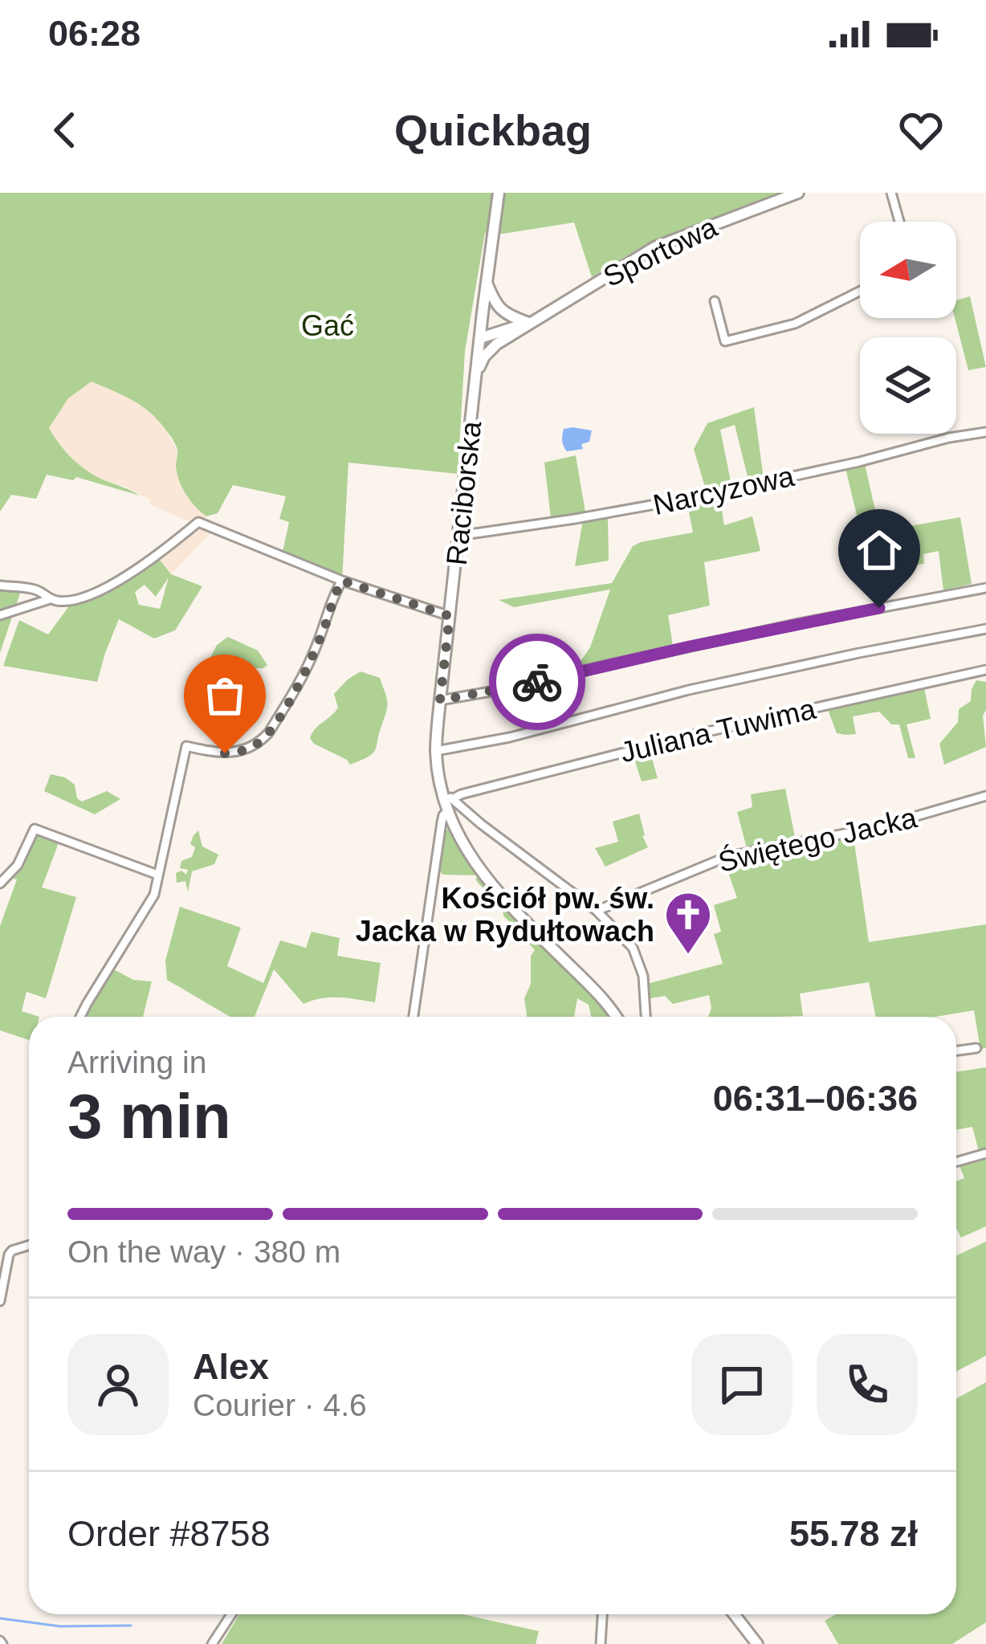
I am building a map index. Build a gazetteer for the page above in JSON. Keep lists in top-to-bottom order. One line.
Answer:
{"streets":{"main road":["Sportowa","Raciborska"],"street":["Narcyzowa","Juliana Tuwima","Świętego Jacka"]},"crossings":[["Sportowa","Raciborska"],["Narcyzowa","Raciborska"],["Raciborska","Juliana Tuwima"]],"parks":["Gać"],"places":{"church":["Kościół pw. św. Jacka w Rydułtowach"]},"north":"left","page":{"status":"06:28","header":"Quickbag","heading":["3 min","Arriving in","06:31–06:36"],"panel":["Alex","Courier · 4.6","Order #8758","55.78 zł"],"bar":"On the way · 380 m"}}
